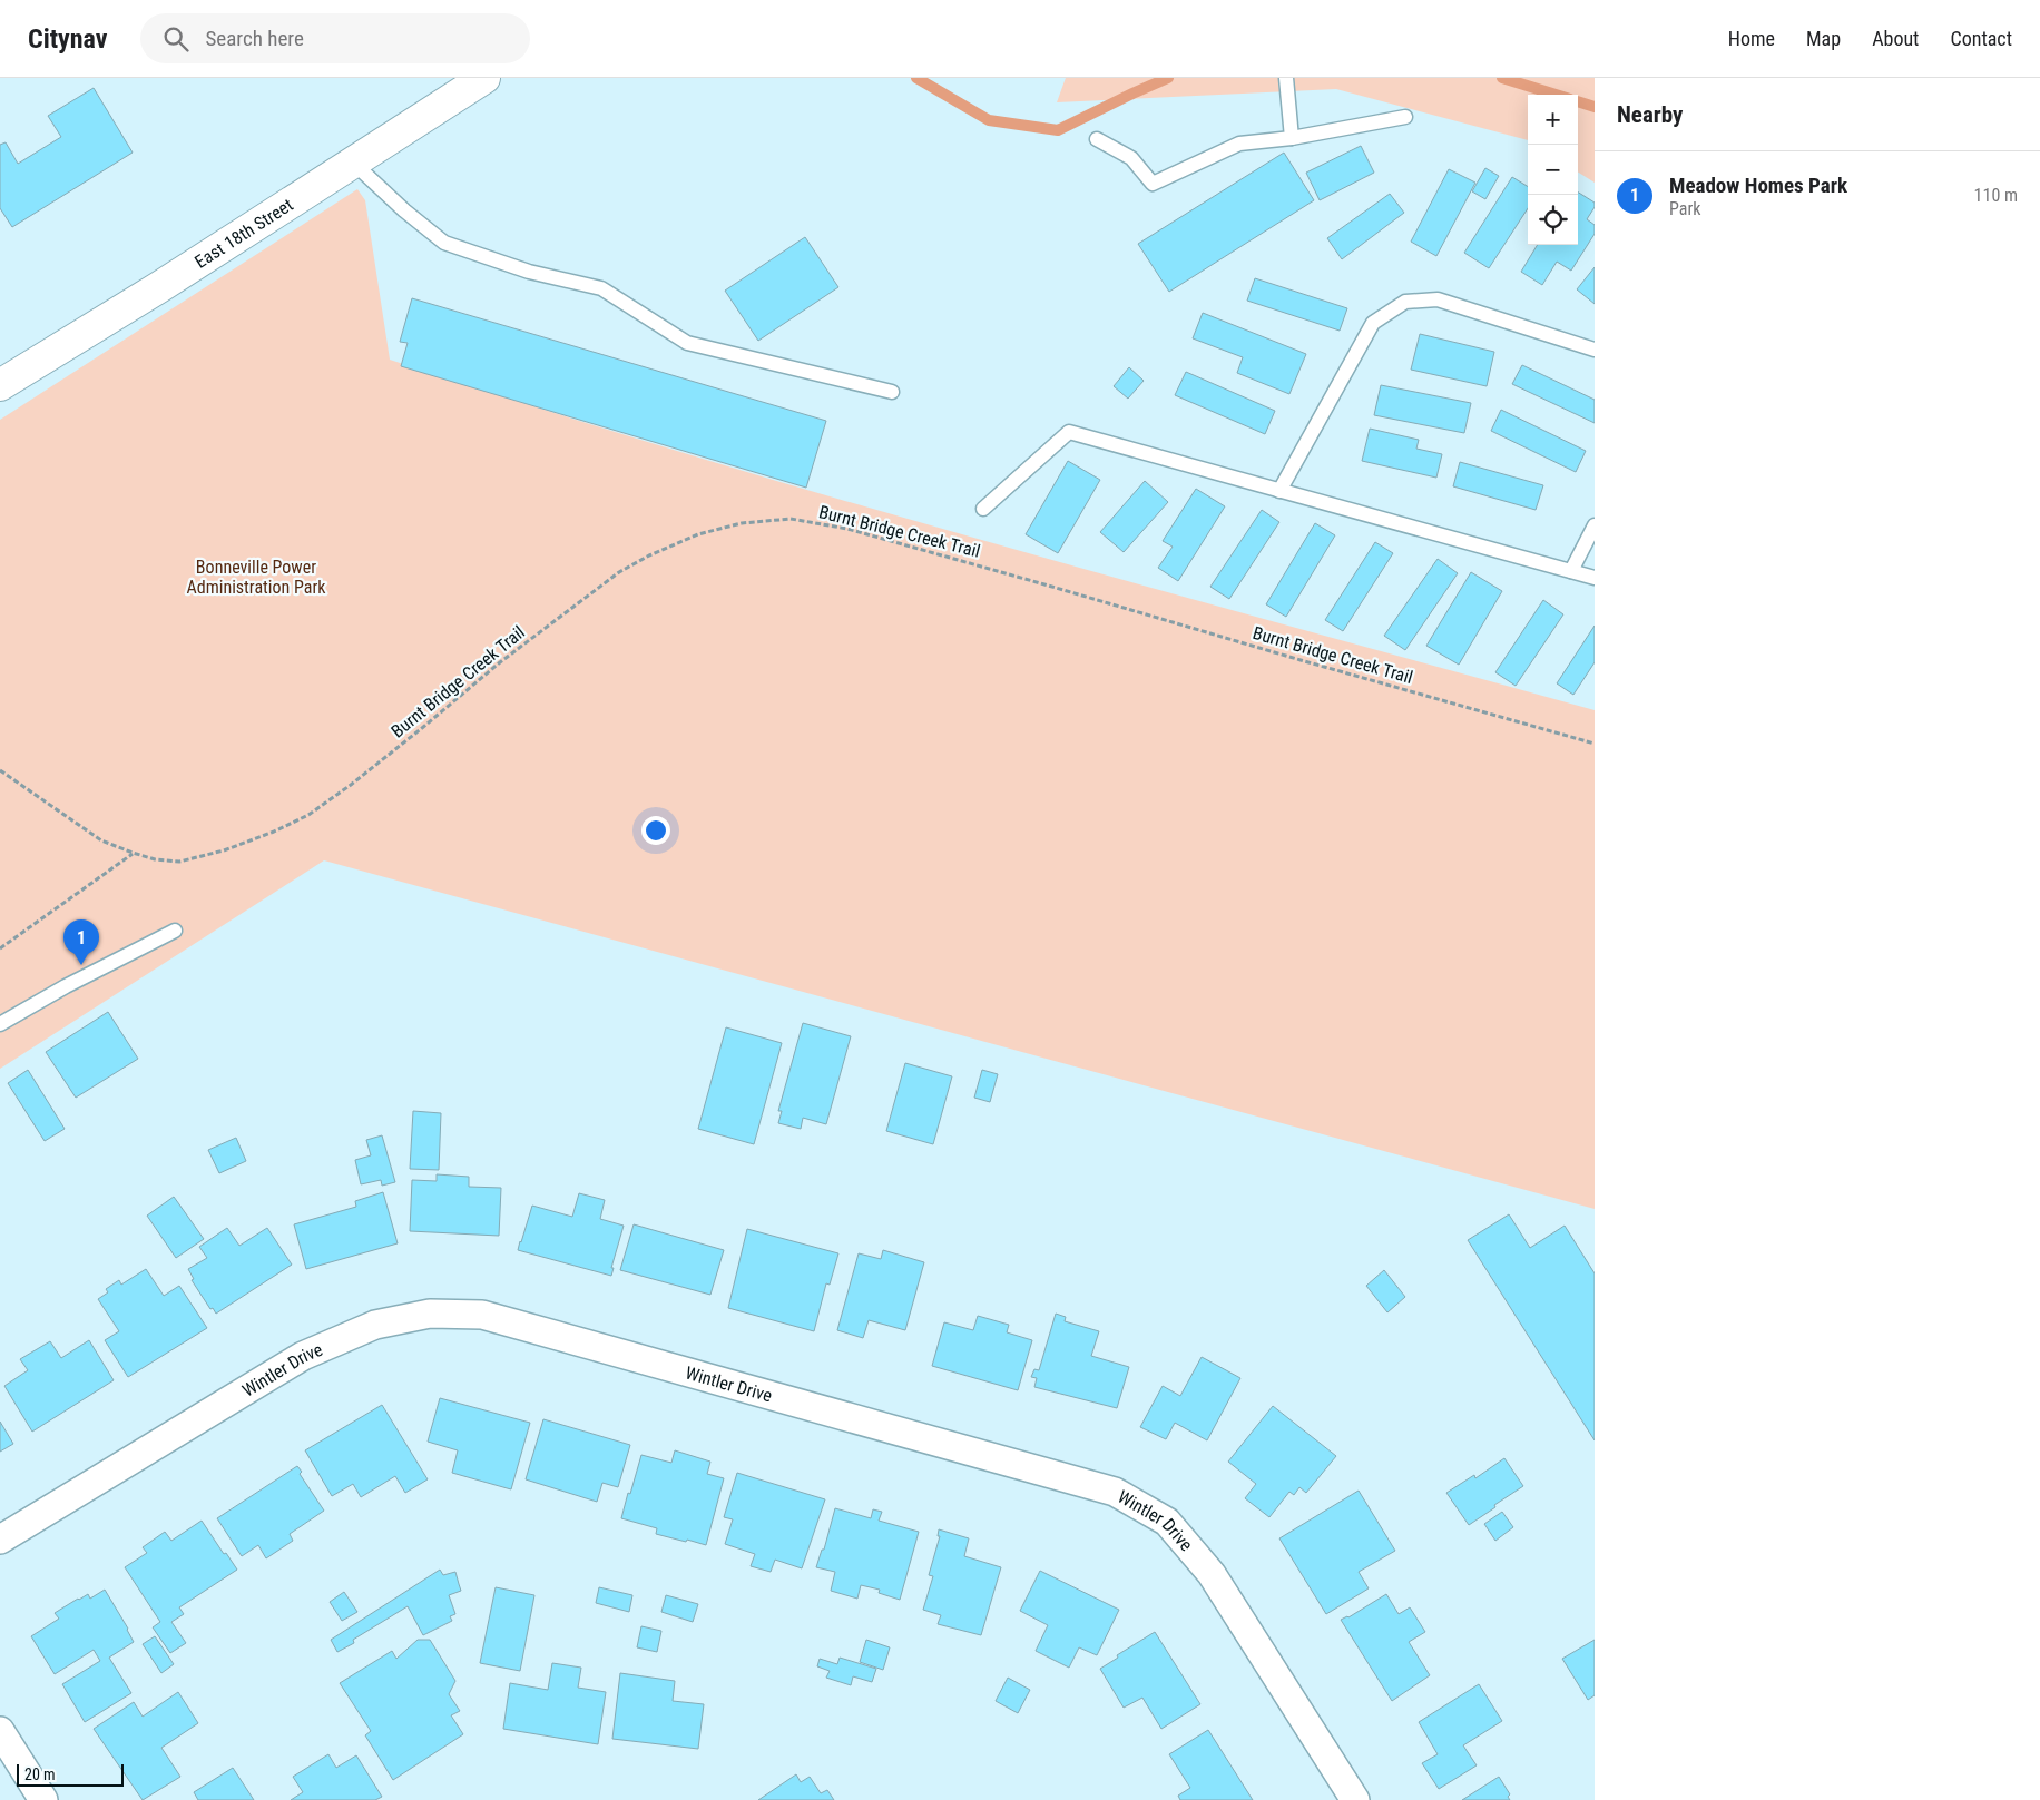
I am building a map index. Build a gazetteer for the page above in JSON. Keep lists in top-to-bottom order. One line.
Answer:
{"streets":{"street":["East 18th Street","Wintler Drive"],"path":["Burnt Bridge Creek Trail"]},"parks":["Bonneville Power Administration Park"],"scale_bar":"20 m","page":{"header":"Citynav","search":"Search here","nav":["Home","Map","About","Contact"],"heading":"Nearby","map_buttons":["+","−"],"list":[{"mark":"1","name":"Meadow Homes Park","note":"Park","value":"110 m"}],"pins":"1","scale":"20 m"}}
